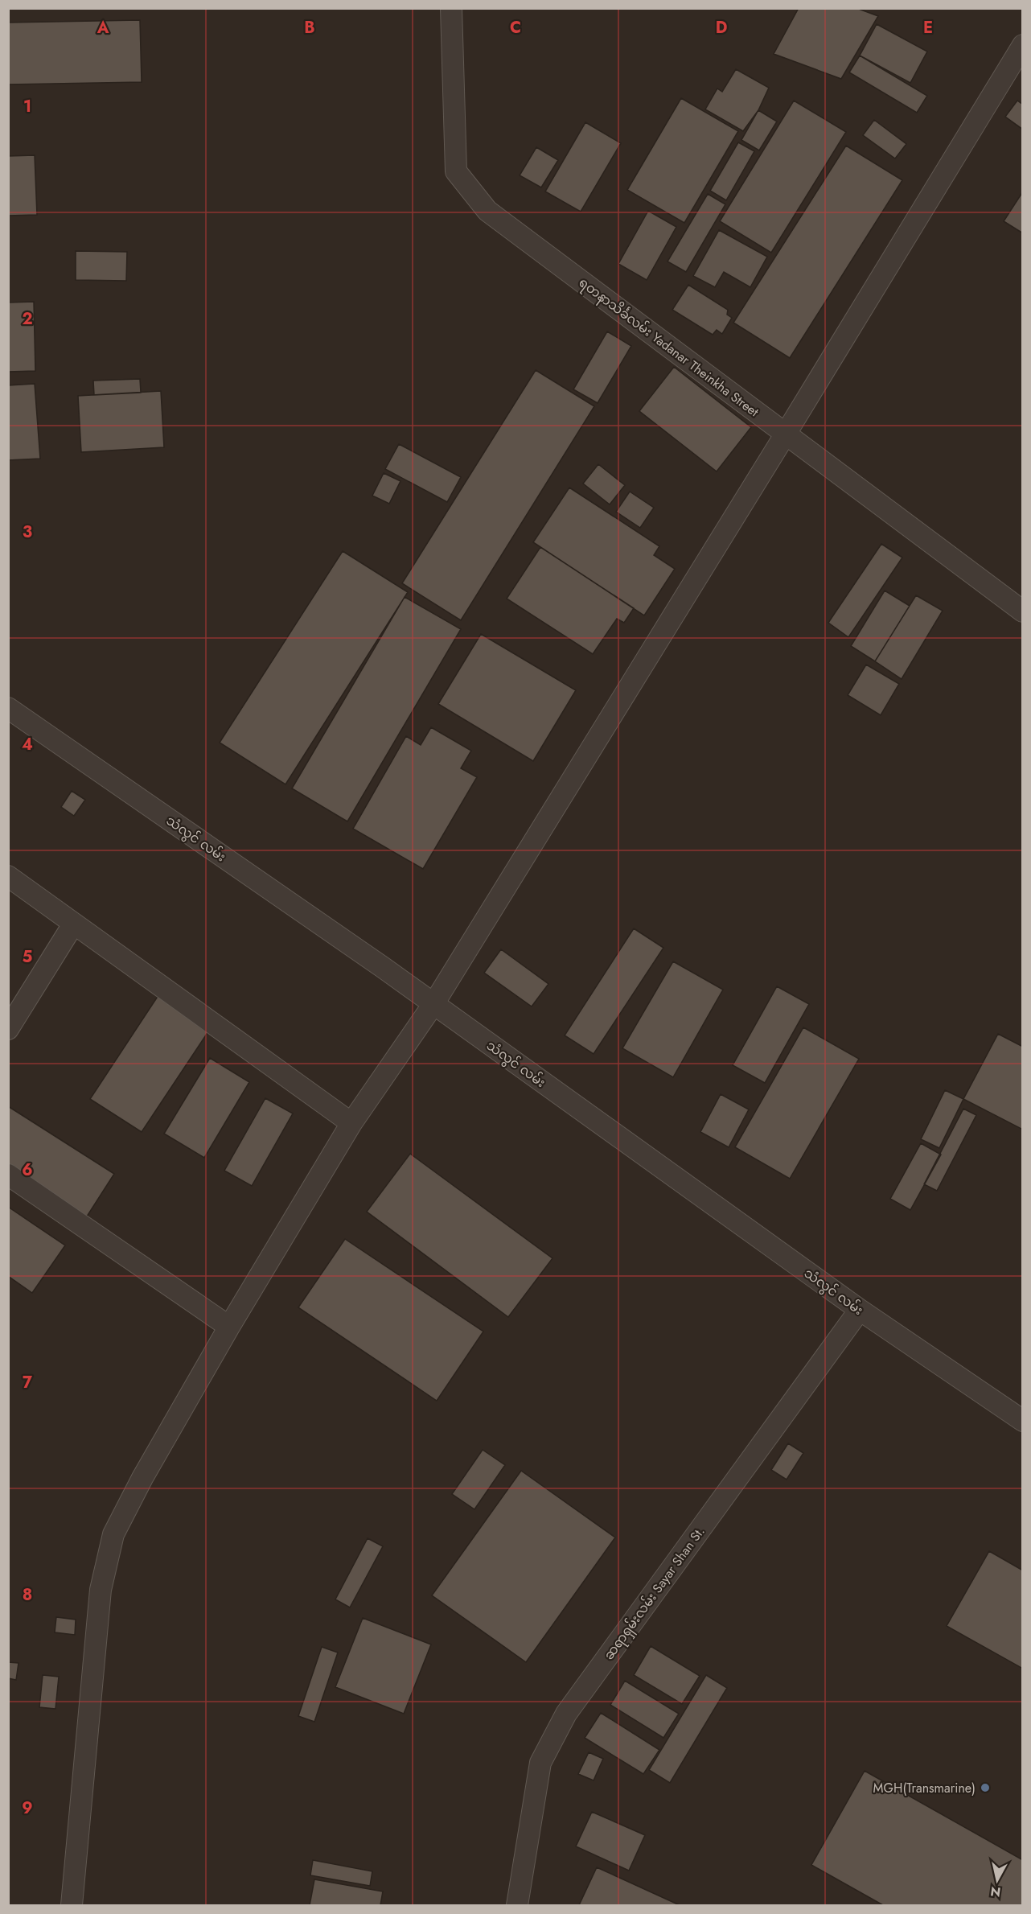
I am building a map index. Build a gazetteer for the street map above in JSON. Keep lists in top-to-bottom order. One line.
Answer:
{"streets":{"street":["ရတနာသိင်္ခလမ်း Yadanar Theinkha Street","သံလွင် လမ်း","ဆရာရှမ်းလမ်း Sayar Shan St."]},"crossings":[["သံလွင် လမ်း","ဆရာရှမ်းလမ်း Sayar Shan St."]],"places":["MGH(Transmarine)"],"north":"bottom","grid":{"columns":["A","B","C","D","E"],"rows":["1","2","3","4","5","6","7","8","9"]}}
